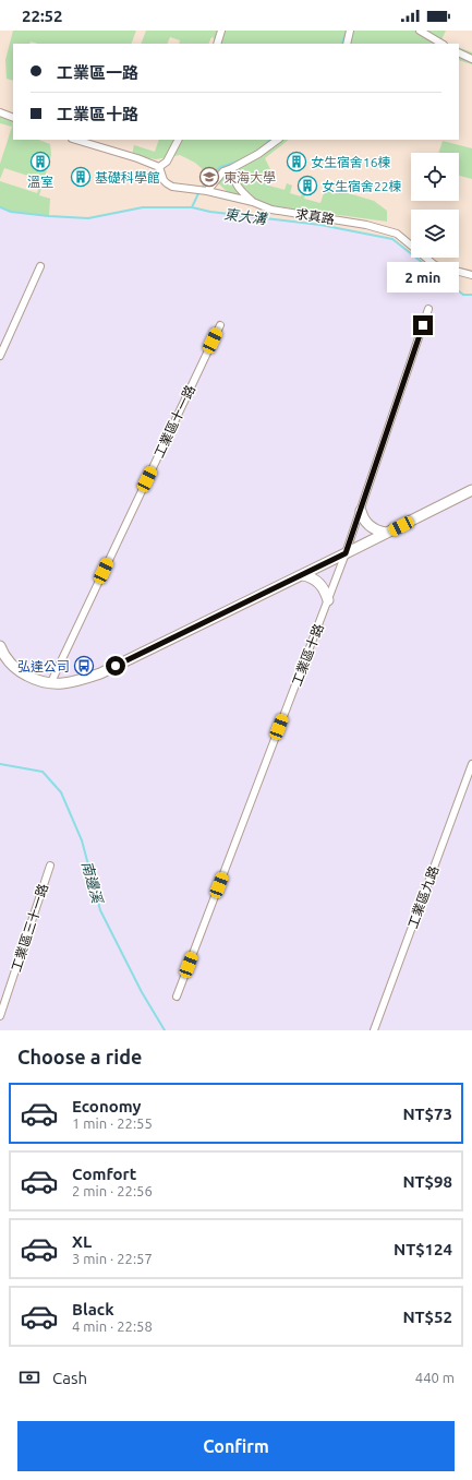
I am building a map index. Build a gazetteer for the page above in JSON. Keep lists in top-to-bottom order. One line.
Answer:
{"streets":{"street":["求真路","工業區十一路","工業區十路","工業區九路","工業區三十一路"]},"water":["東大溝","南邊溪"],"places":{"building":["溫室","女生宿舍16棟","基礎科學館","女生宿舍22棟"],"school or university":["東海大學"],"bus stop":["弘達公司"]},"page":{"status":"22:52","banner":["工業區一路","工業區十路"],"bubble":"2 min","heading":"Choose a ride","list":[{"name":"Economy","note":"1 min · 22:55","value":"NT$73"},{"name":"Comfort","note":"2 min · 22:56","value":"NT$98"},{"name":"XL","note":"3 min · 22:57","value":"NT$124"},{"name":"Black","note":"4 min · 22:58","value":"NT$52"}],"pay":["Cash","440 m"],"buttons":"Confirm"}}
